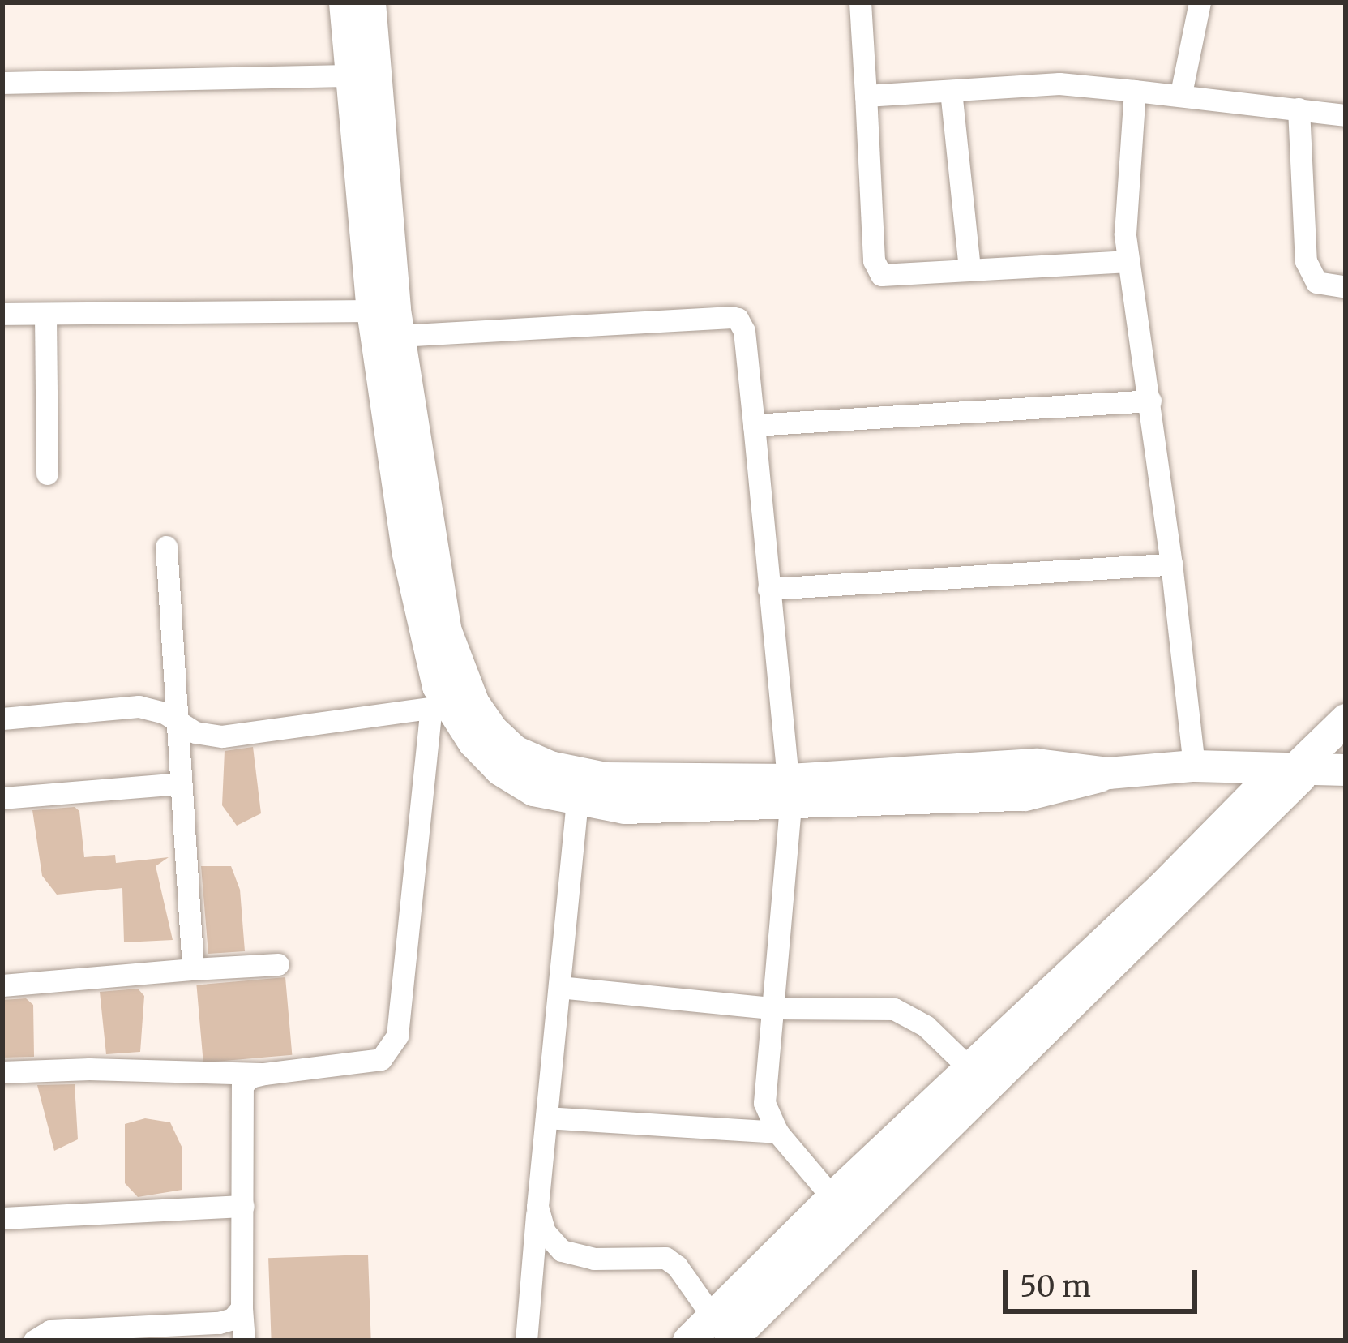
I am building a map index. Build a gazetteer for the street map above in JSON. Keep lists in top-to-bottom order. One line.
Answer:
{"scale_bar":"50 m"}
